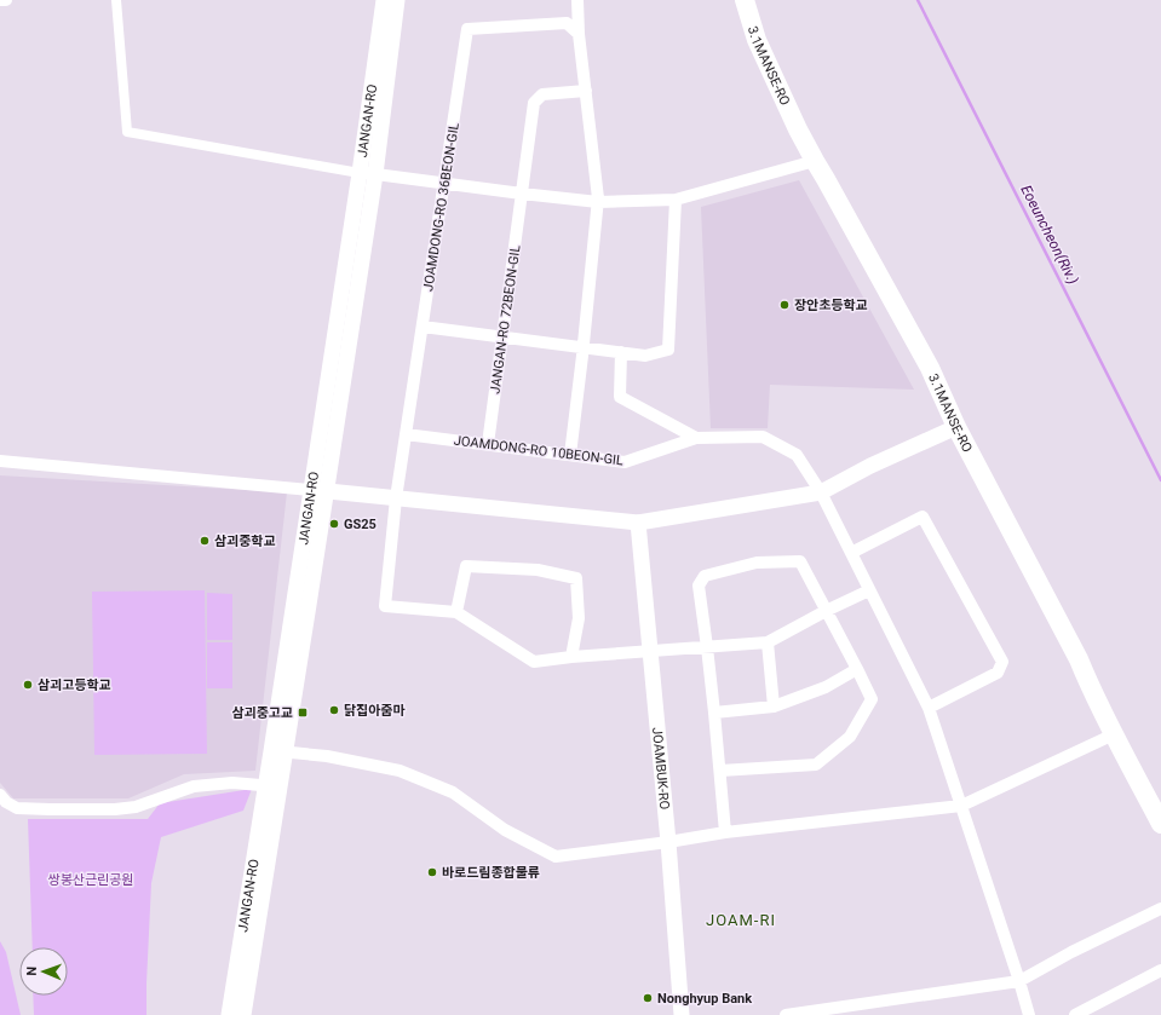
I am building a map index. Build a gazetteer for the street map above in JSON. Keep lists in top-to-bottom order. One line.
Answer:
{"streets":{"main road":["3.1MANSE-RO"],"street":["JANGAN-RO","JOAMDONG-RO 36BEON-GIL","JANGAN-RO 72BEON-GIL","JOAMDONG-RO 10BEON-GIL","JOAMBUK-RO"]},"crossings":[["JOAMDONG-RO 36BEON-GIL","JOAMDONG-RO 10BEON-GIL"],["JANGAN-RO 72BEON-GIL","JOAMDONG-RO 10BEON-GIL"]],"districts":["JOAM-RI"],"water":["Eoeuncheon(Riv.)"],"parks":["쌍봉산근린공원"],"places":{"other":["장안초등학교","GS25","삼괴중학교","삼괴고등학교","닭집아줌마","바로드림종합물류","Nonghyup Bank"],"transit":["삼괴중고교"]},"north":"left"}
